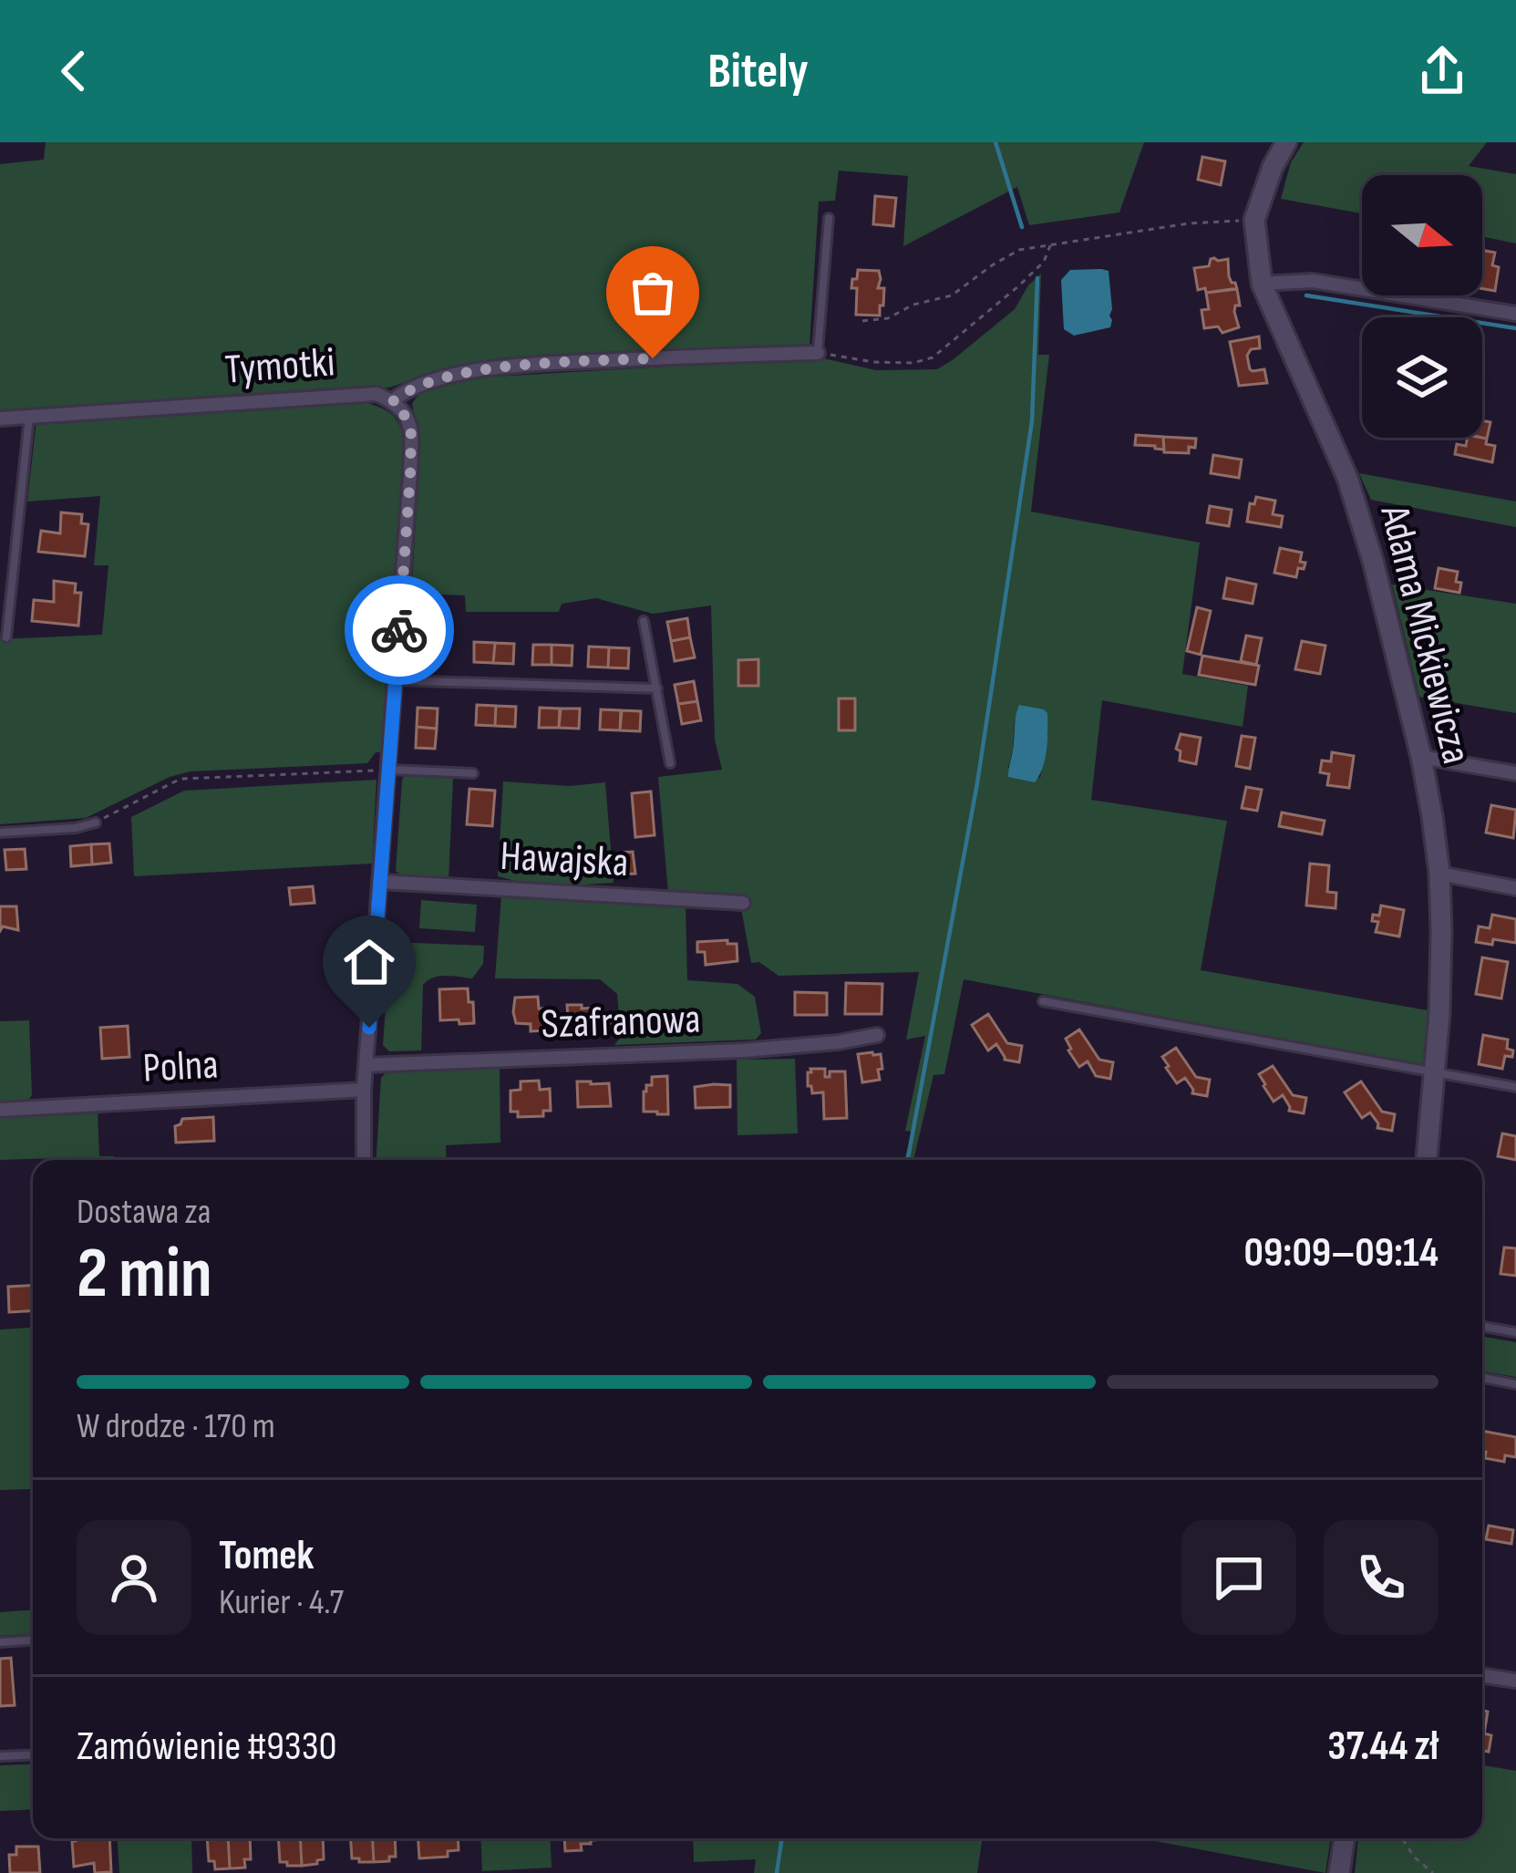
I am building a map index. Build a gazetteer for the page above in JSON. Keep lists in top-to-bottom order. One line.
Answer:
{"streets":{"street":["Tymotki","Adama Mickiewicza","Hawajska","Szafranowa","Polna"]},"north":"right","page":{"header":"Bitely","heading":["2 min","Dostawa za","09:09–09:14"],"panel":["Tomek","Kurier · 4.7","Zamówienie #9330","37.44 zł"],"bar":"W drodze · 170 m"}}
